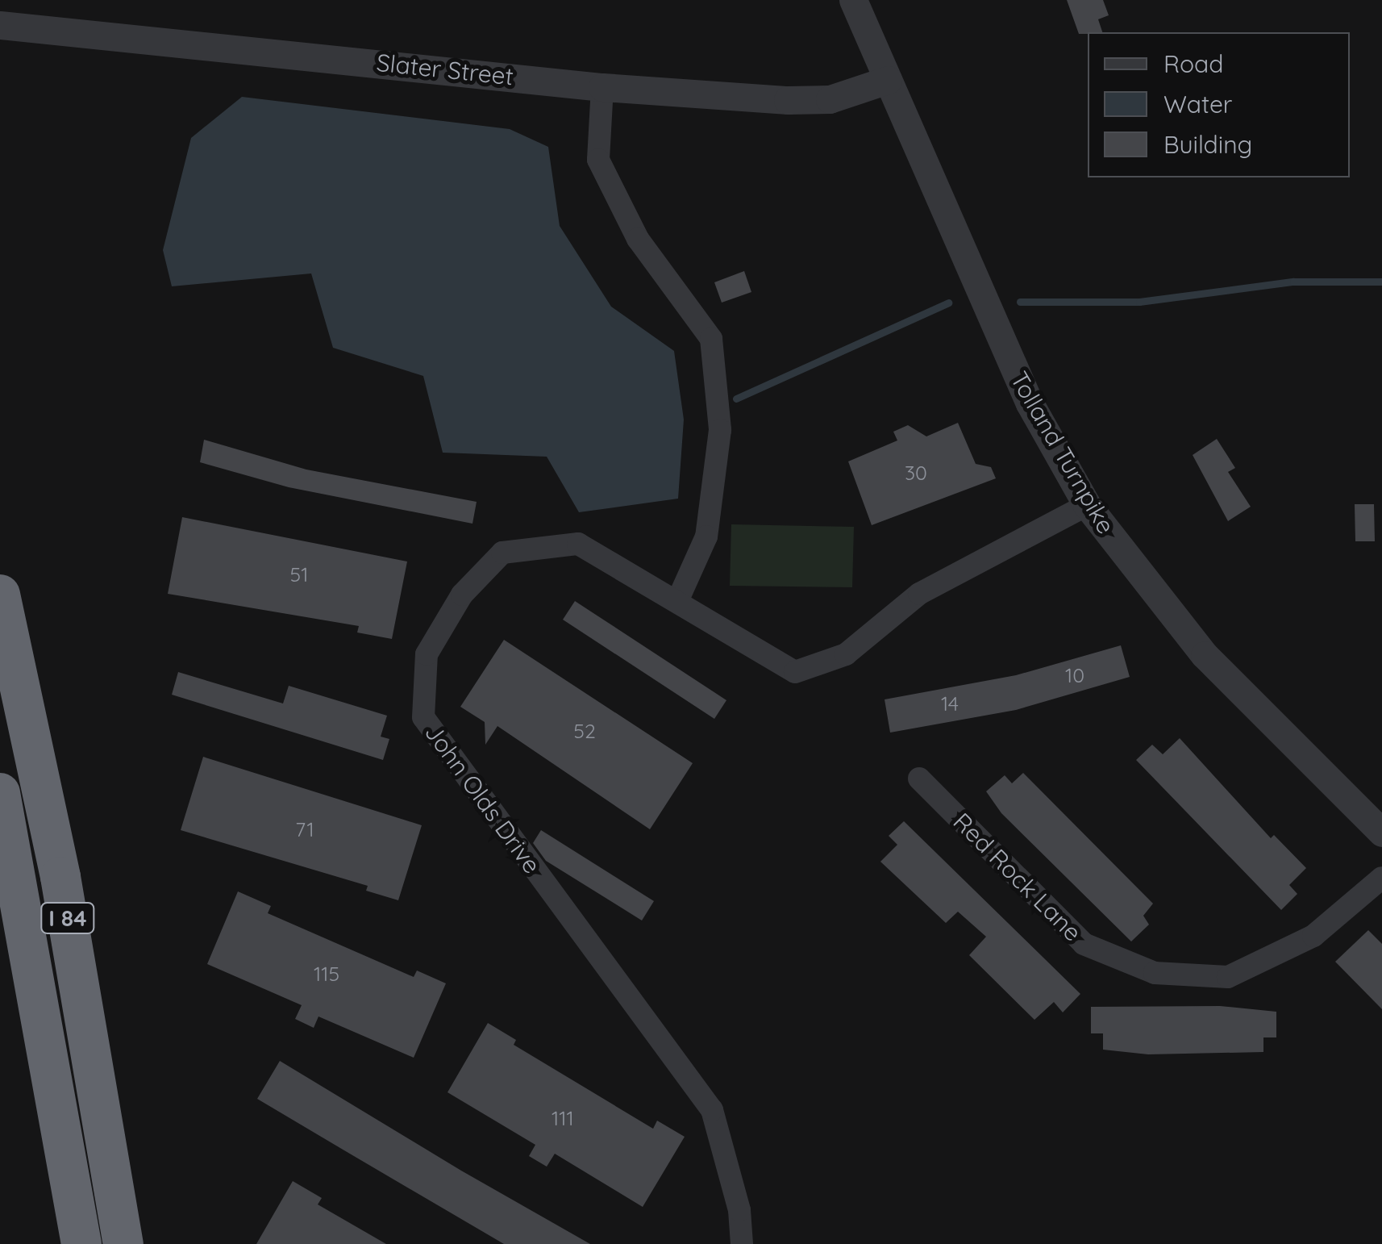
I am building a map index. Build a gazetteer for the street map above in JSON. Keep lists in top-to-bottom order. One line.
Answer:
{"streets":{"highway":["I 84"],"street":["Slater Street","Tolland Turnpike","John Olds Drive","Red Rock Lane"]},"crossings":[["Slater Street","Tolland Turnpike"],["Tolland Turnpike","John Olds Drive"]],"house_numbers":["30","51","10","14","52","71","115","111"],"legend":["Road","Water","Building"]}
